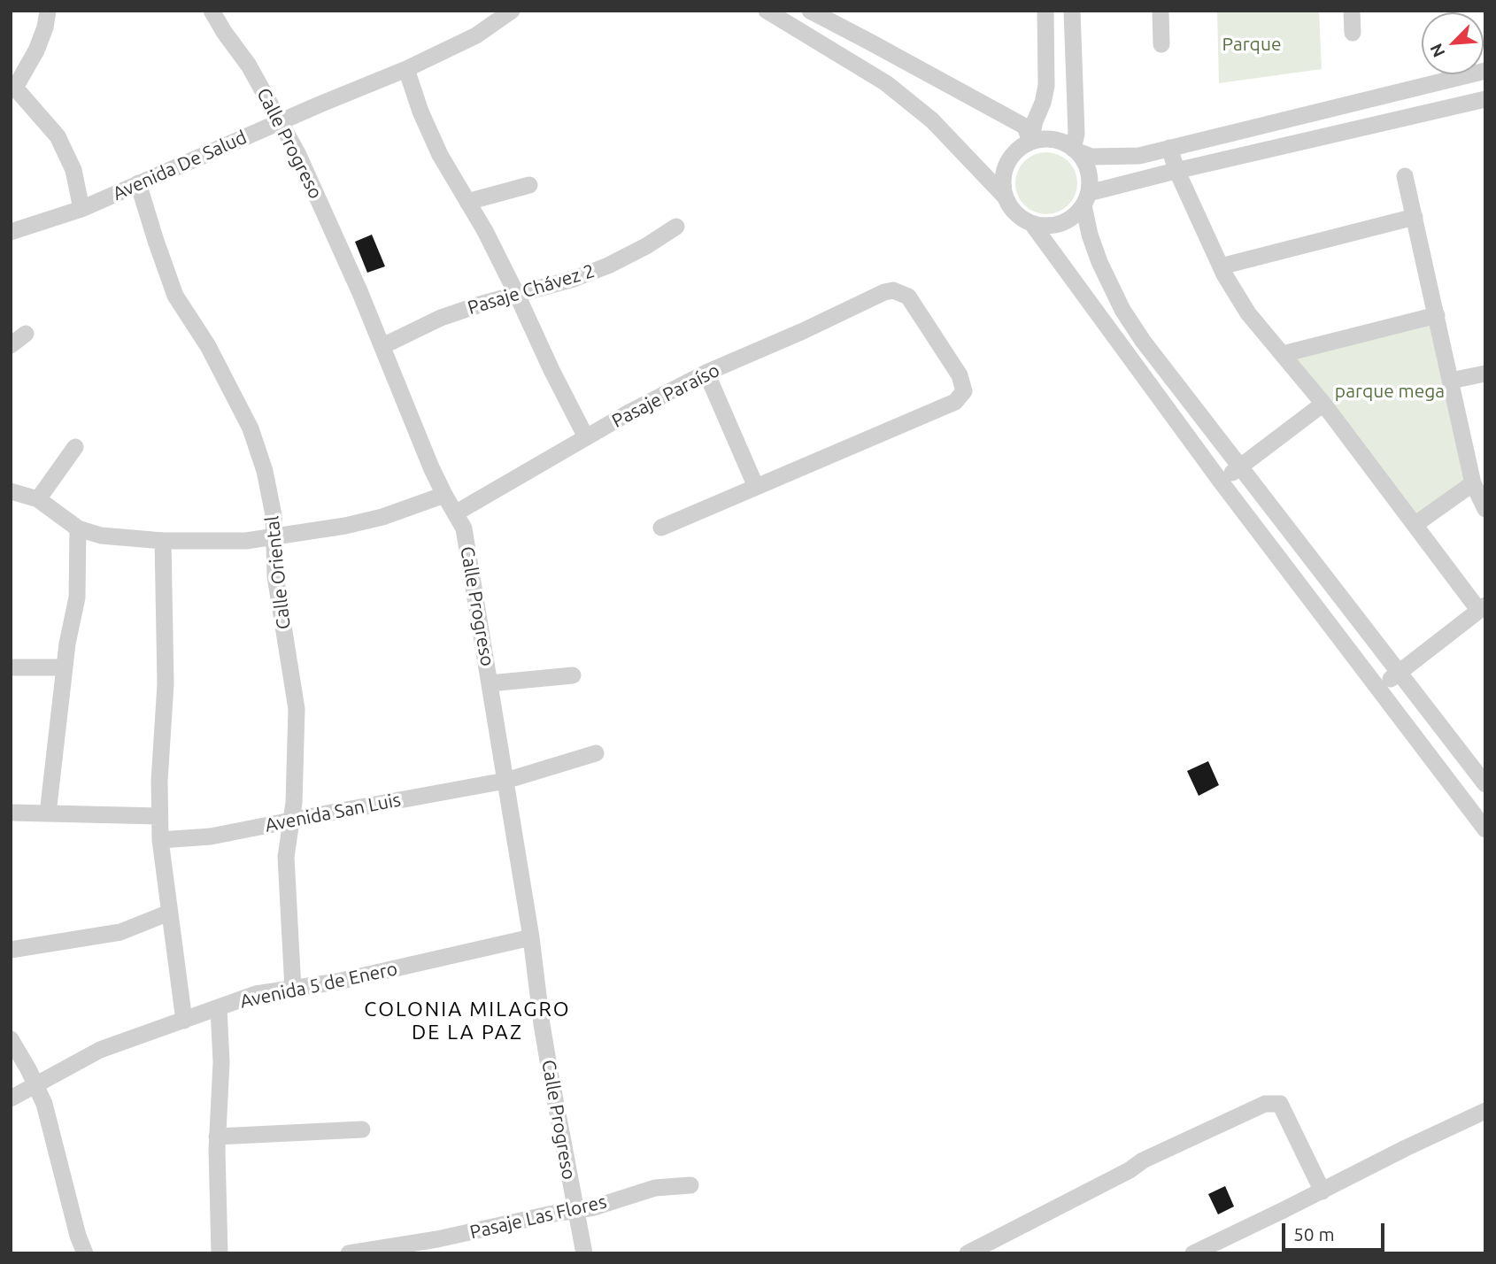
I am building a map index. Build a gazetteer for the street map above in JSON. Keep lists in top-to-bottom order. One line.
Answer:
{"streets":{"street":["Calle Progreso","Avenida De Salud","Pasaje Chávez 2","Pasaje Paraíso","Calle Oriental","Avenida San Luis","Avenida 5 de Enero","Pasaje Las Flores"]},"crossings":[["Calle Progreso","Avenida De Salud"],["Calle Progreso","Pasaje Chávez 2"],["Calle Progreso","Pasaje Paraíso"],["Calle Progreso","Avenida San Luis"],["Calle Progreso","Avenida 5 de Enero"],["Calle Progreso","Pasaje Las Flores"],["Avenida De Salud","Calle Oriental"],["Calle Oriental","Avenida San Luis"],["Calle Oriental","Avenida 5 de Enero"]],"districts":["COLONIA MILAGRO DE LA PAZ"],"parks":["Parque","parque mega"],"scale_bar":"50 m","north":"bottom left"}
